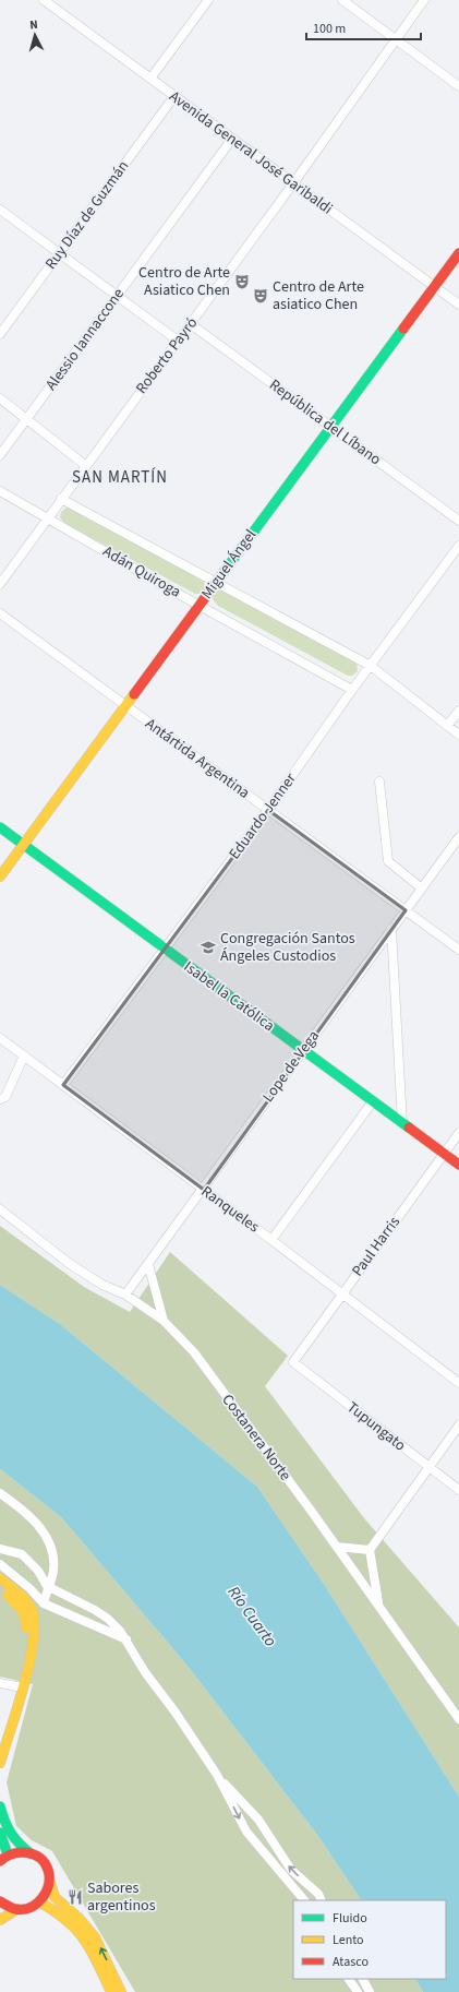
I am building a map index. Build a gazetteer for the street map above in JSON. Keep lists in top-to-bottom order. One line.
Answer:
{"streets":{"main road":["Miguel Ángel","Isabel la Católica"],"street":["Avenida General José Garibaldi","Ruy Díaz de Guzmán","Alessio Iannaccone","Roberto Payró","República del Líbano","Adán Quiroga","Antártida Argentina","Eduardo Jenner","Lope de Vega","Ranqueles","Paul Harris","Tupungato","Costanera Norte"]},"crossings":[["Avenida General José Garibaldi","Ruy Díaz de Guzmán"],["Avenida General José Garibaldi","Alessio Iannaccone"],["Avenida General José Garibaldi","Roberto Payró"],["Avenida General José Garibaldi","Miguel Ángel"],["Roberto Payró","República del Líbano"],["Roberto Payró","Adán Quiroga"],["República del Líbano","Miguel Ángel"],["Miguel Ángel","Adán Quiroga"],["Miguel Ángel","Antártida Argentina"],["Miguel Ángel","Isabel la Católica"],["Adán Quiroga","Eduardo Jenner"],["Antártida Argentina","Eduardo Jenner"],["Antártida Argentina","Lope de Vega"],["Eduardo Jenner","Isabel la Católica"],["Eduardo Jenner","Ranqueles"],["Isabel la Católica","Lope de Vega"],["Isabel la Católica","Paul Harris"],["Lope de Vega","Ranqueles"],["Lope de Vega","Costanera Norte"],["Ranqueles","Paul Harris"],["Paul Harris","Tupungato"]],"districts":["SAN MARTÍN"],"water":["Río Cuarto"],"places":{"theatre":["Centro de Arte Asiatico Chen","Centro de Arte asiatico Chen"],"school or university":["Congregación Santos Ángeles Custodios"],"restaurant":["Sabores argentinos"]},"legend":["Fluido","Lento","Atasco"],"scale_bar":"100 m","north":"top"}
